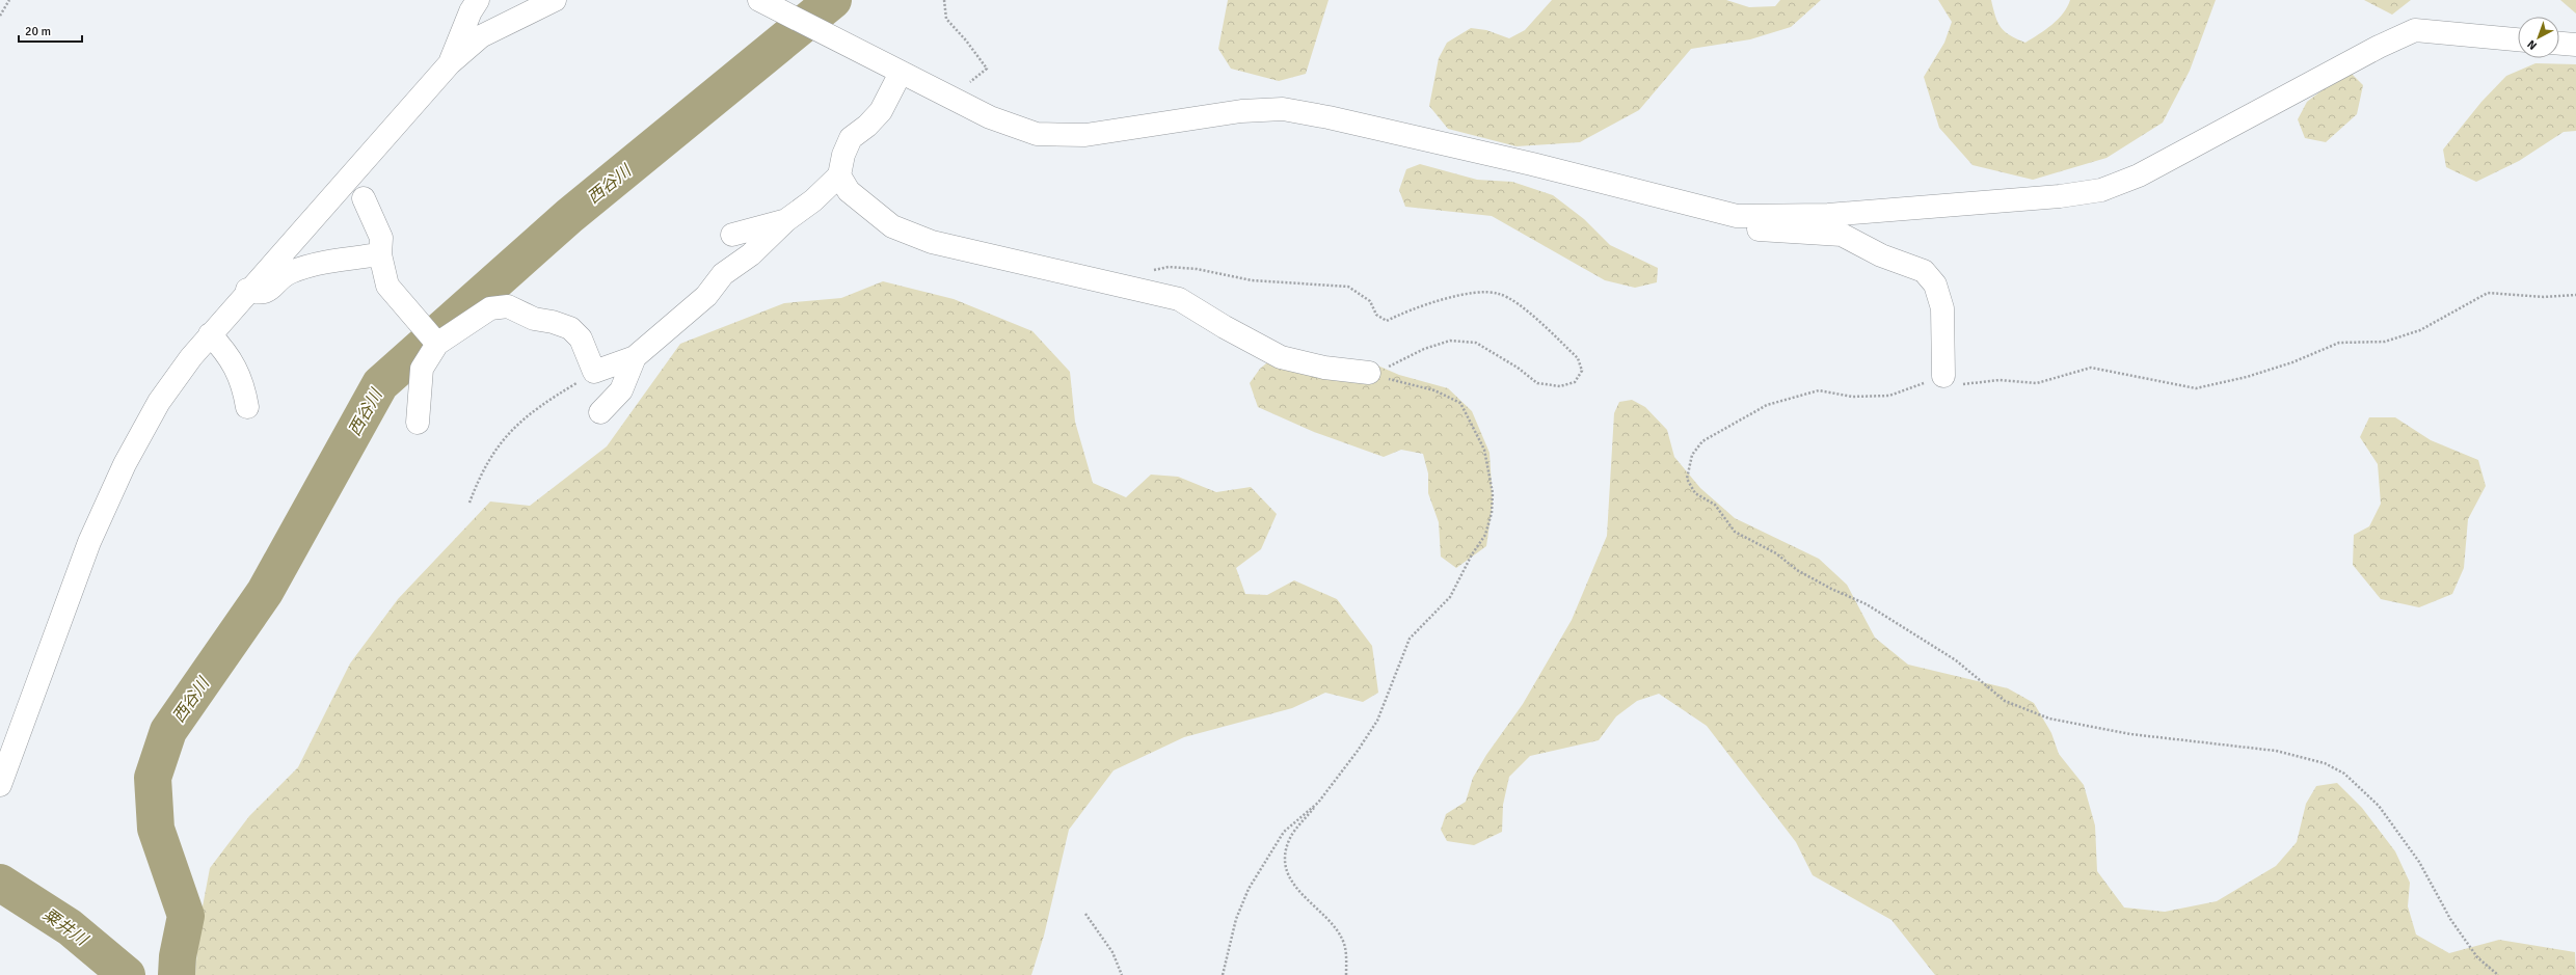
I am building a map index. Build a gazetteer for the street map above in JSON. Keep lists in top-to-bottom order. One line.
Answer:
{"water":["西谷川","粟井川"],"scale_bar":"20 m","north":"bottom left"}
